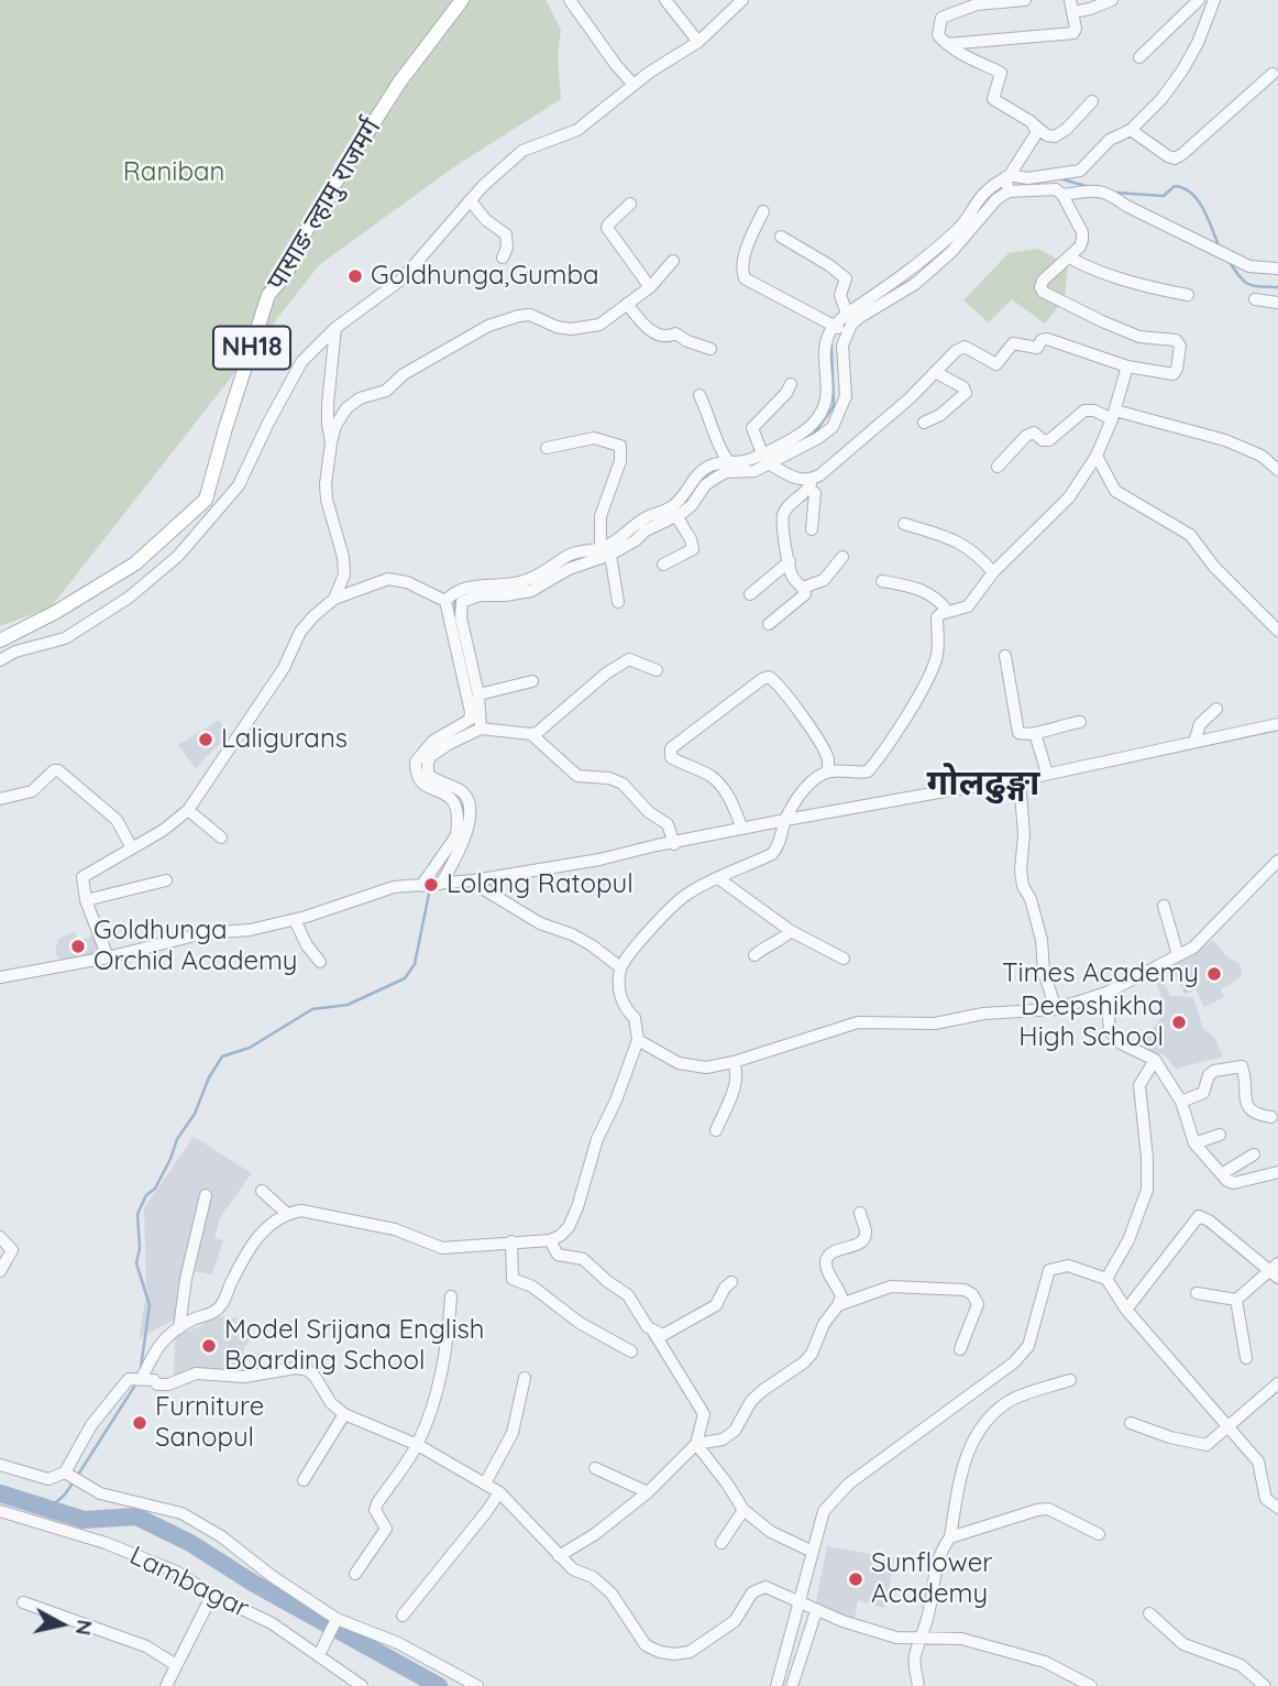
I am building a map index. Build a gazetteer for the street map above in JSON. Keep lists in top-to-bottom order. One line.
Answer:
{"streets":{"main road":["पासाङ ल्हामु राजमर्ग","NH18"],"street":["Lambagar"]},"districts":["गोलढुङ्गा"],"parks":["Raniban"],"places":["Goldhunga,Gumba","Laligurans","Lolang Ratopul","Goldhunga Orchid Academy","Times Academy","Deepshikha High School","Model Srijana English Boarding School","Furniture Sanopul","Sunflower Academy"],"north":"right"}
